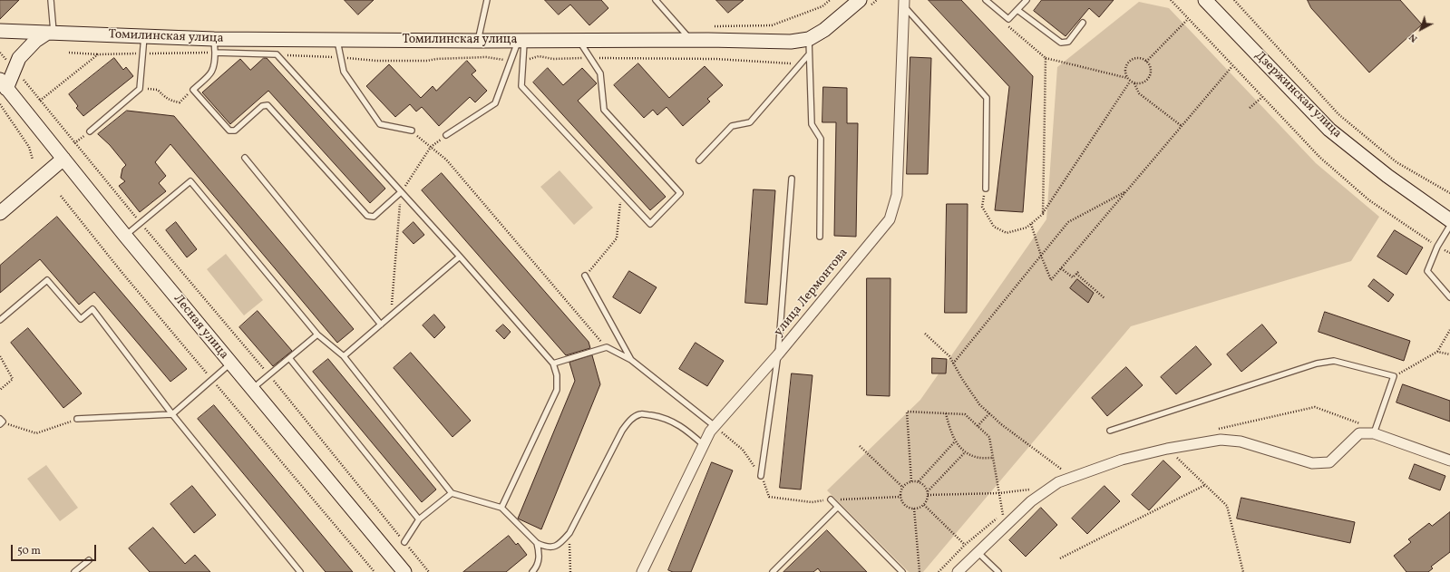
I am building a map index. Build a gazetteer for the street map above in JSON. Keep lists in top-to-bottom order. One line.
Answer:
{"streets":{"street":["Томилинская улица","Дзержинская улица","улица Лермонтова","Лесная улица"]},"scale_bar":"50 m","north":"bottom left"}
